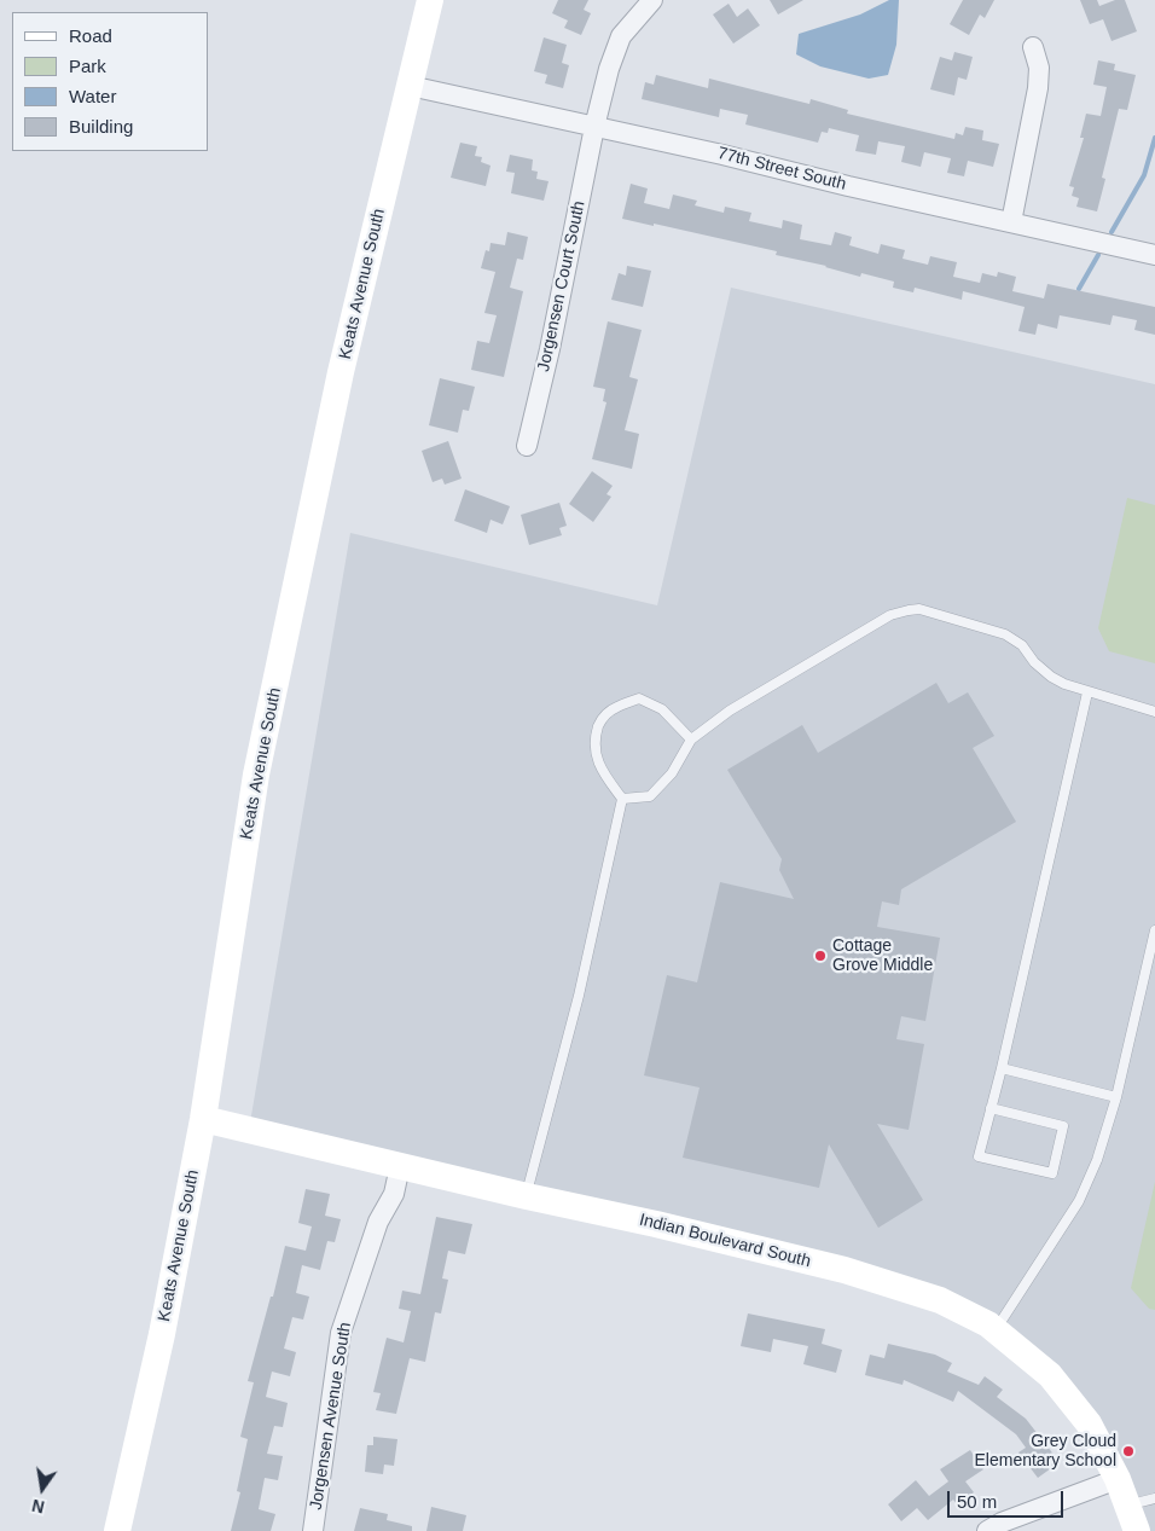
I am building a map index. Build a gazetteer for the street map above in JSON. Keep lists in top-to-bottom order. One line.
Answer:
{"streets":{"main road":["Keats Avenue South","Indian Boulevard South"],"street":["77th Street South","Jorgensen Court South","Jorgensen Avenue South"]},"crossings":[["77th Street South","Keats Avenue South"],["77th Street South","Jorgensen Court South"],["Keats Avenue South","Indian Boulevard South"],["Indian Boulevard South","Jorgensen Avenue South"]],"places":["Cottage Grove Middle","Grey Cloud Elementary School"],"legend":["Road","Park","Water","Building"],"scale_bar":"50 m","north":"bottom"}
